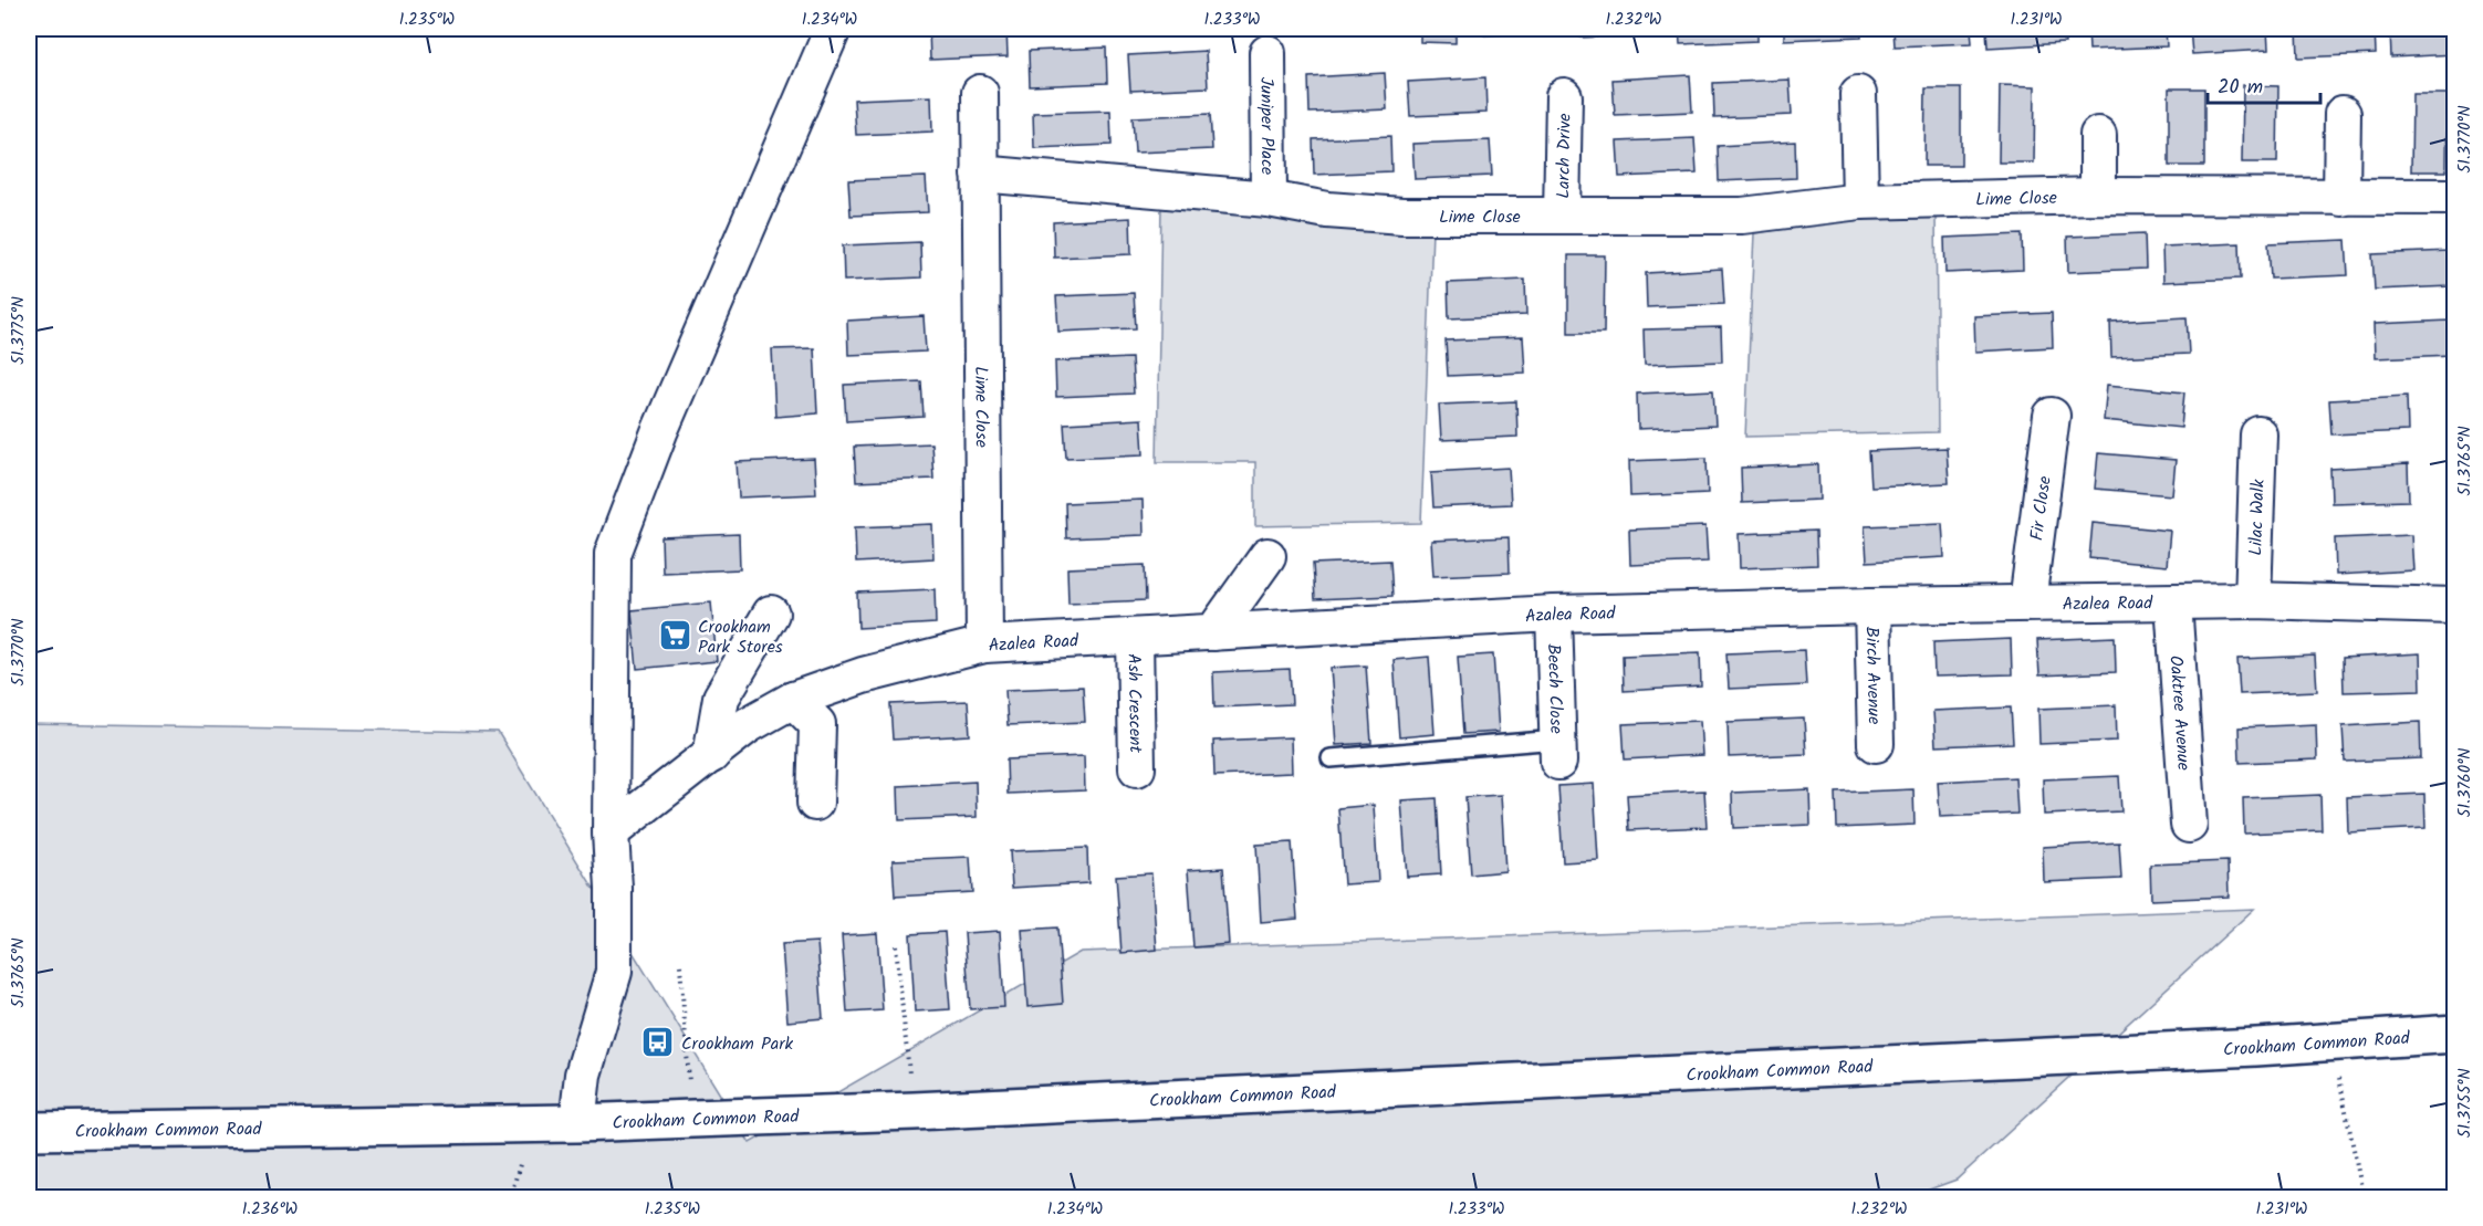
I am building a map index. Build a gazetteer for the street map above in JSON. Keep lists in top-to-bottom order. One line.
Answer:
{"streets":{"street":["Juniper Place","Larch Drive","Lime Close","Fir Close","Lilac Walk","Azalea Road","Birch Avenue","Beech Close","Ash Crescent","Oaktree Avenue","Crookham Common Road"]},"crossings":[["Juniper Place","Lime Close"],["Larch Drive","Lime Close"],["Lime Close","Azalea Road"],["Fir Close","Azalea Road"],["Lilac Walk","Azalea Road"],["Azalea Road","Birch Avenue"],["Azalea Road","Beech Close"],["Azalea Road","Ash Crescent"],["Azalea Road","Oaktree Avenue"]],"places":{"supermarket":["Crookham Park Stores"],"bus stop":["Crookham Park"]},"scale_bar":"20 m","coordinates":["1.235°W","1.234°W","1.233°W","1.232°W","1.231°W","51.3770°N","51.3775°N","51.3765°N","51.3760°N","51.3755°N","1.236°W"]}
